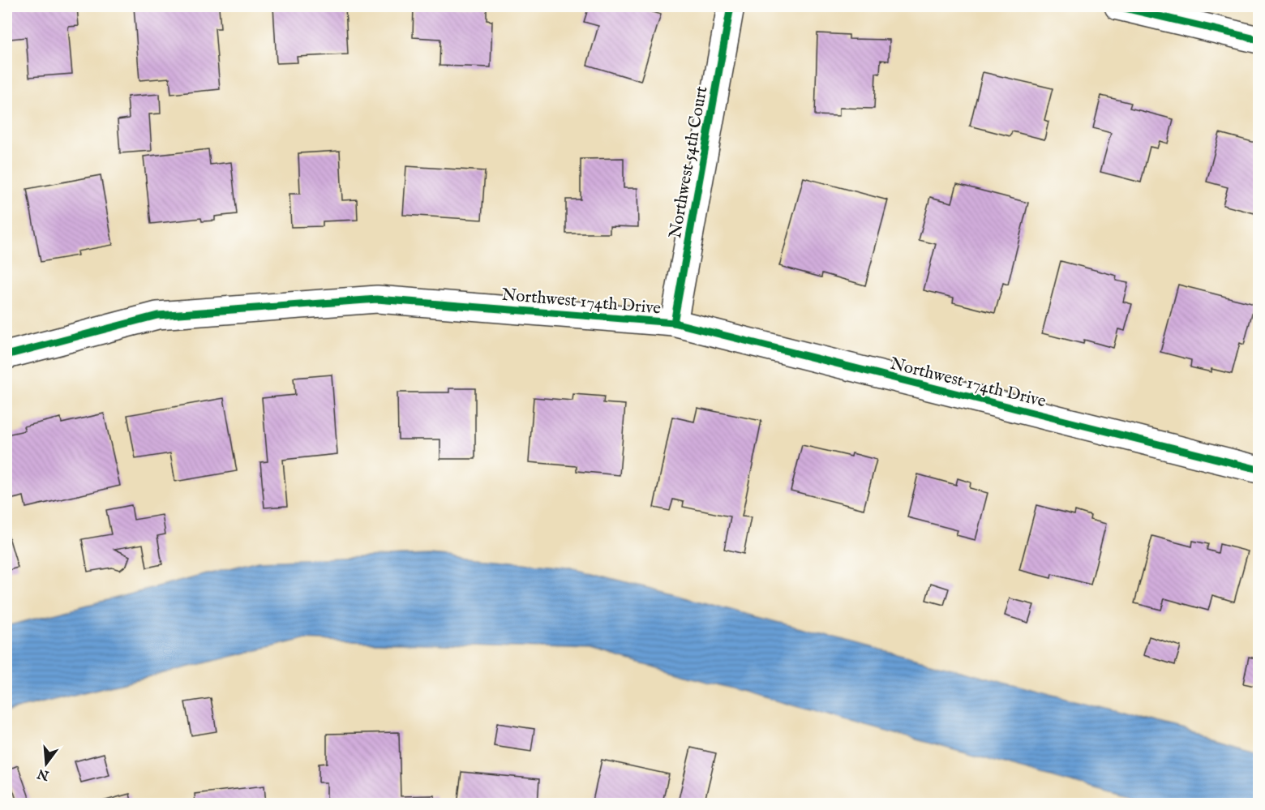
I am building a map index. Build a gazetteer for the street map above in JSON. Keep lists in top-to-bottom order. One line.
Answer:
{"streets":{"street":["Northwest 54th Court","Northwest 174th Drive"]},"crossings":[["Northwest 54th Court","Northwest 174th Drive"]],"north":"bottom"}
